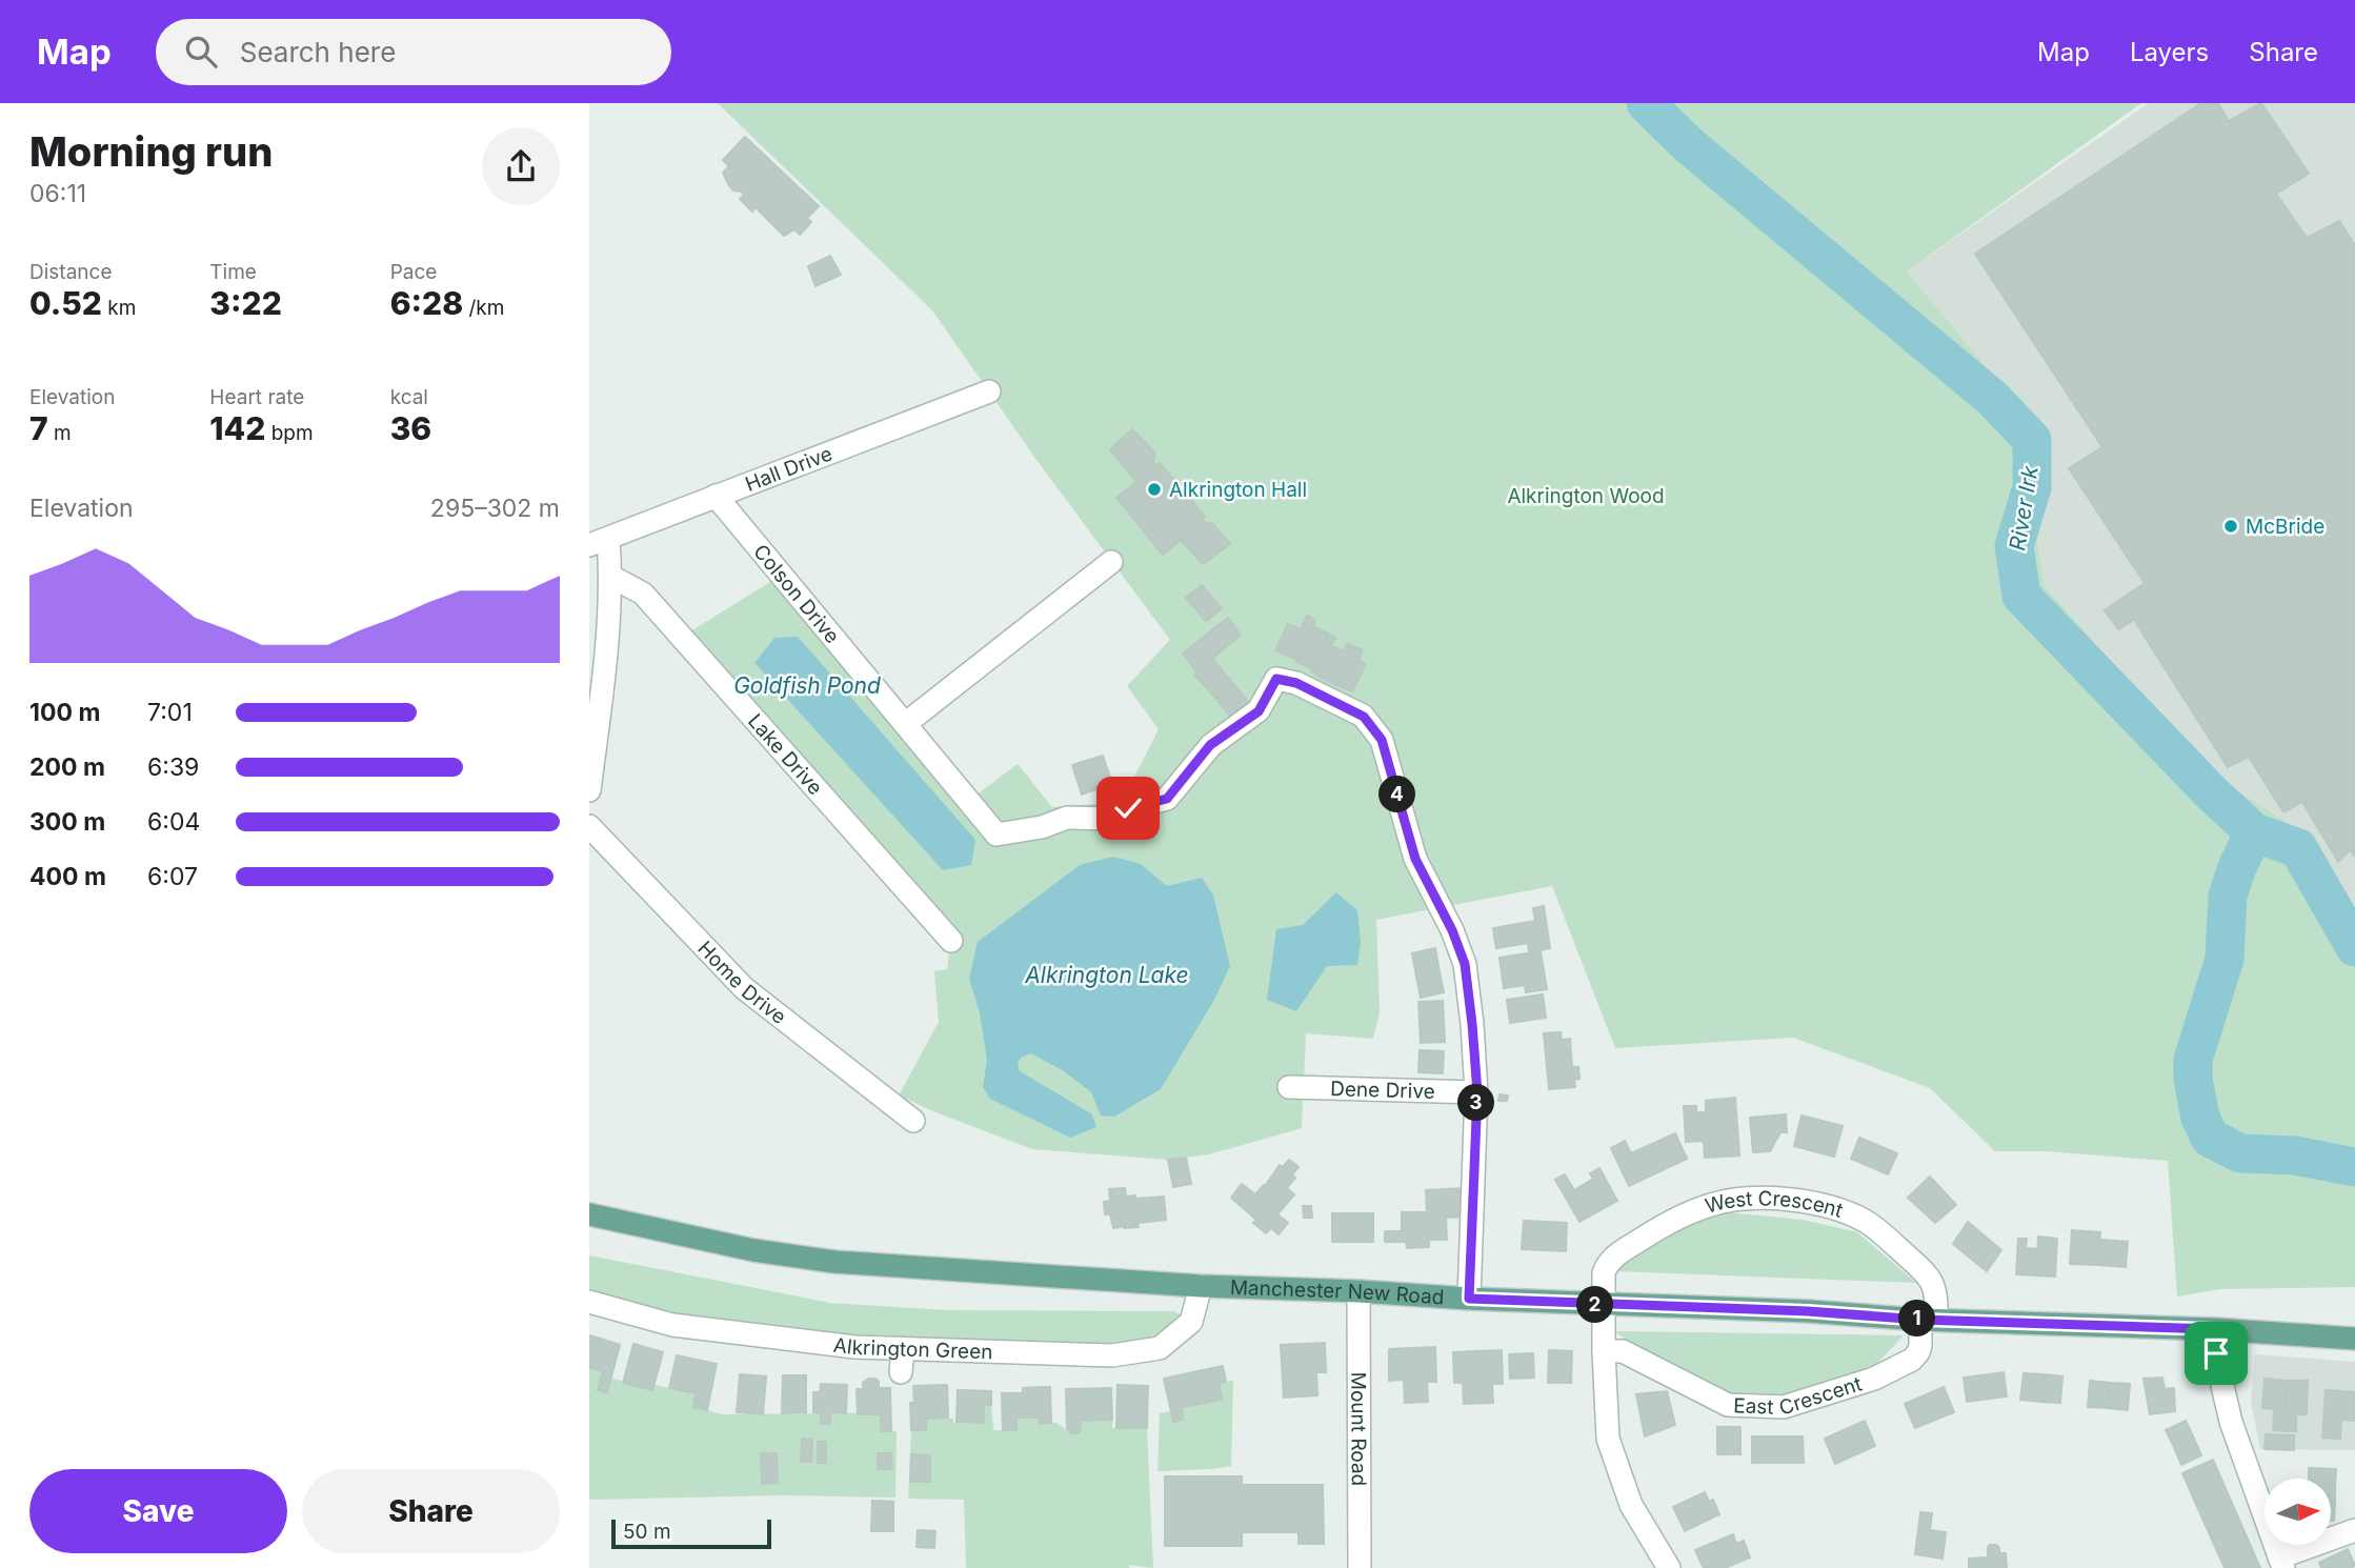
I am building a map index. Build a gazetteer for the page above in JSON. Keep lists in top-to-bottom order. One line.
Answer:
{"streets":{"main road":["Manchester New Road"],"street":["Hall Drive","Colson Drive","Lake Drive","Home Drive","Dene Drive","West Crescent","Alkrington Green","East Crescent","Mount Road"]},"crossings":[["Hall Drive","Colson Drive"],["Colson Drive","Dene Drive"],["West Crescent","Manchester New Road"],["West Crescent","East Crescent"],["Manchester New Road","Alkrington Green"],["Manchester New Road","East Crescent"],["Manchester New Road","Mount Road"]],"water":["River Irk","Goldfish Pond","Alkrington Lake"],"parks":["Alkrington Wood"],"places":["Alkrington Hall","McBride"],"scale_bar":"50 m","north":"right","page":{"header":"Map","search":"Search here","nav":["Map","Layers","Share"],"heading":["Morning run","06:11"],"stats":[["Distance","0.52 km"],["Time","3:22"],["Pace","6:28 /km"],["Elevation","7 m"],["Heart rate","142 bpm"],["kcal","36"]],"chart":["Elevation","295–302 m"],"list":[{"name":"100 m","note":"7:01"},{"name":"200 m","note":"6:39"},{"name":"300 m","note":"6:04"},{"name":"400 m","note":"6:07"}],"pins":["4","3","2","1"],"buttons":["Save","Share"],"scale":"50 m"}}
